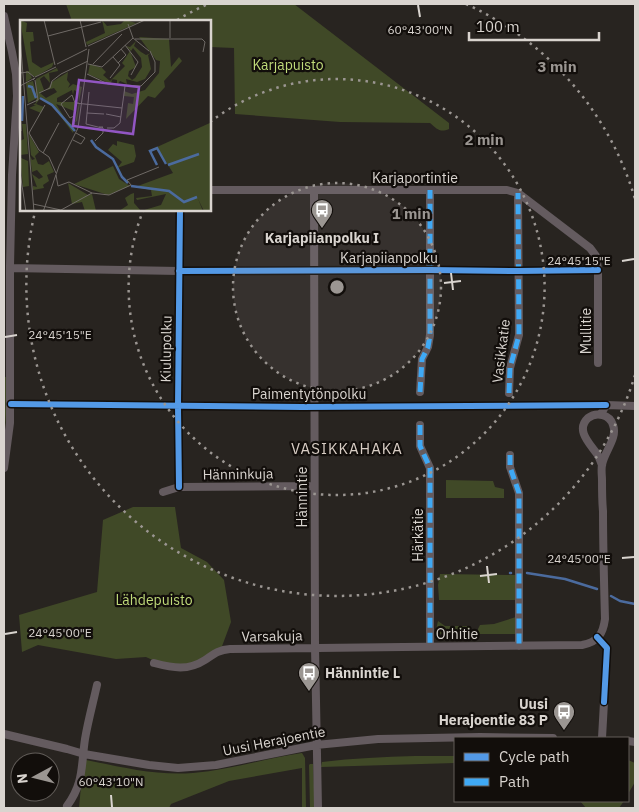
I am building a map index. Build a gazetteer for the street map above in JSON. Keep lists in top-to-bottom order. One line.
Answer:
{"streets":{"street":["Karjaportintie","Mullitie","Vasikkatie","Hänninkuja","Hännintie","Härkätie","Orhitie","Varsakuja","Uusi Herajoentie"],"cycle path":["Karjapiianpolku","Kiulupolku","Paimentytönpolku"]},"crossings":[["Karjaportintie","Mullitie"],["Karjaportintie","Vasikkatie"],["Karjaportintie","Hännintie"],["Mullitie","Vasikkatie"],["Hänninkuja","Hännintie"],["Hännintie","Orhitie"],["Hännintie","Varsakuja"],["Hännintie","Uusi Herajoentie"],["Härkätie","Orhitie"],["Orhitie","Varsakuja"]],"districts":["VASIKKAHAKA"],"parks":["Karjapuisto","Lähdepuisto"],"places":{"bus stop":["Karjapiianpolku I","Hännintie L","Uusi Herajoentie 83 P"]},"legend":["Cycle path","Path"],"scale_bar":"100 m","north":"left","coordinates":["60°43'00\"N","24°45'15\"E","24°45'00\"E","60°43'10\"N"],"rings":["3 min","2 min","1 min"]}
